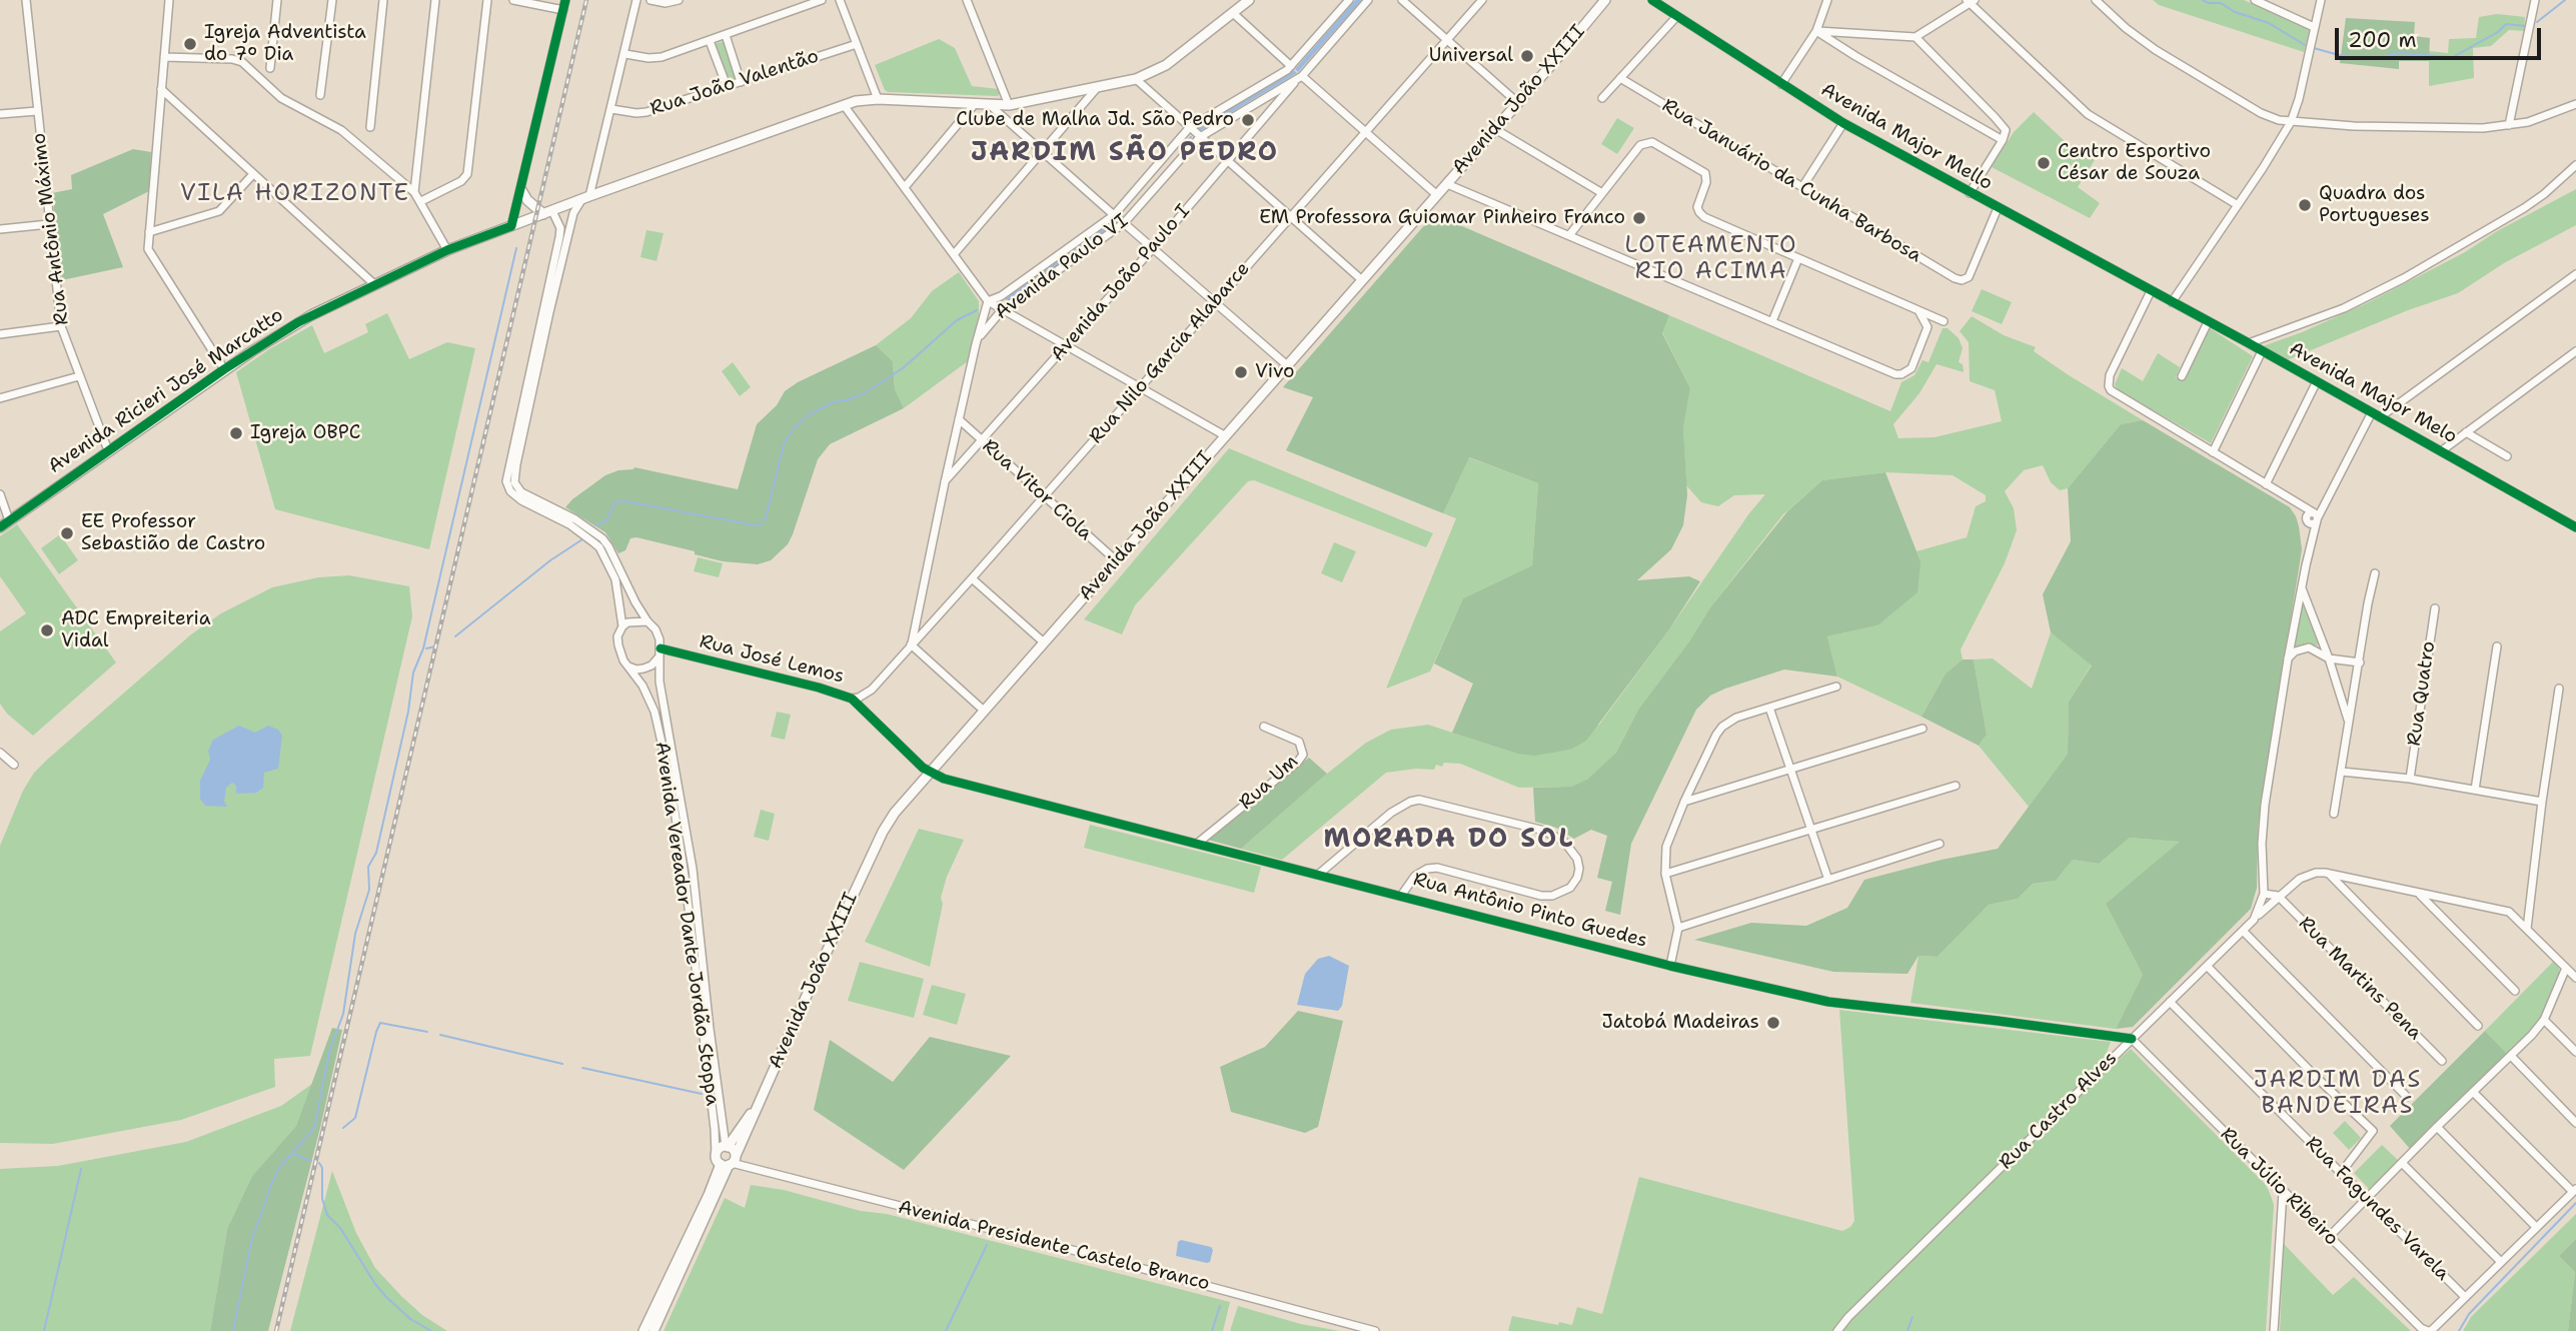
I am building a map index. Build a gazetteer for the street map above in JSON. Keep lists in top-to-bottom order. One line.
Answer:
{"streets":{"main road":["Avenida João XXIII","Avenida Ricieri José Marcatto"],"street":["Rua João Valentão","Avenida Major Mello","Rua Januário da Cunha Barbosa","Rua Antônio Máximo","Avenida Paulo VI","Avenida João Paulo I","Rua Nilo Garcia Alabarce","Avenida Major Melo","Rua Vitor Ciola","Rua José Lemos","Rua Quatro","Rua Um","Rua Antônio Pinto Guedes","Avenida Vereador Dante Jordão Stoppa","Rua Martins Pena","Rua Castro Alves","Rua Júlio Ribeiro","Rua Fagundes Varela","Avenida Presidente Castelo Branco"]},"crossings":[["Avenida João XXIII","Rua Vitor Ciola"],["Avenida João XXIII","Rua José Lemos"],["Avenida João XXIII","Rua Antônio Pinto Guedes"],["Avenida João XXIII","Avenida Vereador Dante Jordão Stoppa"],["Avenida João XXIII","Avenida Presidente Castelo Branco"],["Avenida Major Mello","Rua Januário da Cunha Barbosa"],["Avenida Major Mello","Avenida Major Melo"],["Rua Antônio Máximo","Avenida Ricieri José Marcatto"],["Avenida Paulo VI","Avenida João Paulo I"],["Avenida João Paulo I","Rua Vitor Ciola"],["Rua Nilo Garcia Alabarce","Rua Vitor Ciola"],["Rua Nilo Garcia Alabarce","Rua José Lemos"],["Avenida Major Melo","Rua Castro Alves"],["Rua José Lemos","Rua Antônio Pinto Guedes"],["Rua José Lemos","Avenida Vereador Dante Jordão Stoppa"],["Rua Um","Rua Antônio Pinto Guedes"],["Rua Antônio Pinto Guedes","Rua Castro Alves"],["Rua Antônio Pinto Guedes","Rua Júlio Ribeiro"],["Avenida Vereador Dante Jordão Stoppa","Avenida Presidente Castelo Branco"],["Rua Castro Alves","Rua Júlio Ribeiro"],["Rua Castro Alves","Rua Fagundes Varela"]],"districts":["JARDIM SÃO PEDRO","VILA HORIZONTE","LOTEAMENTO RIO ACIMA","MORADA DO SOL","JARDIM DAS BANDEIRAS"],"places":["Igreja Adventista do 7º Dia","Universal","Clube de Malha Jd. São Pedro","Centro Esportivo César de Souza","Quadra dos Portugueses","EM Professora Guiomar Pinheiro Franco","Vivo","Igreja OBPC","EE Professor Sebastião de Castro","ADC Empreiteria Vidal","Jatobá Madeiras"],"scale_bar":"200 m"}
